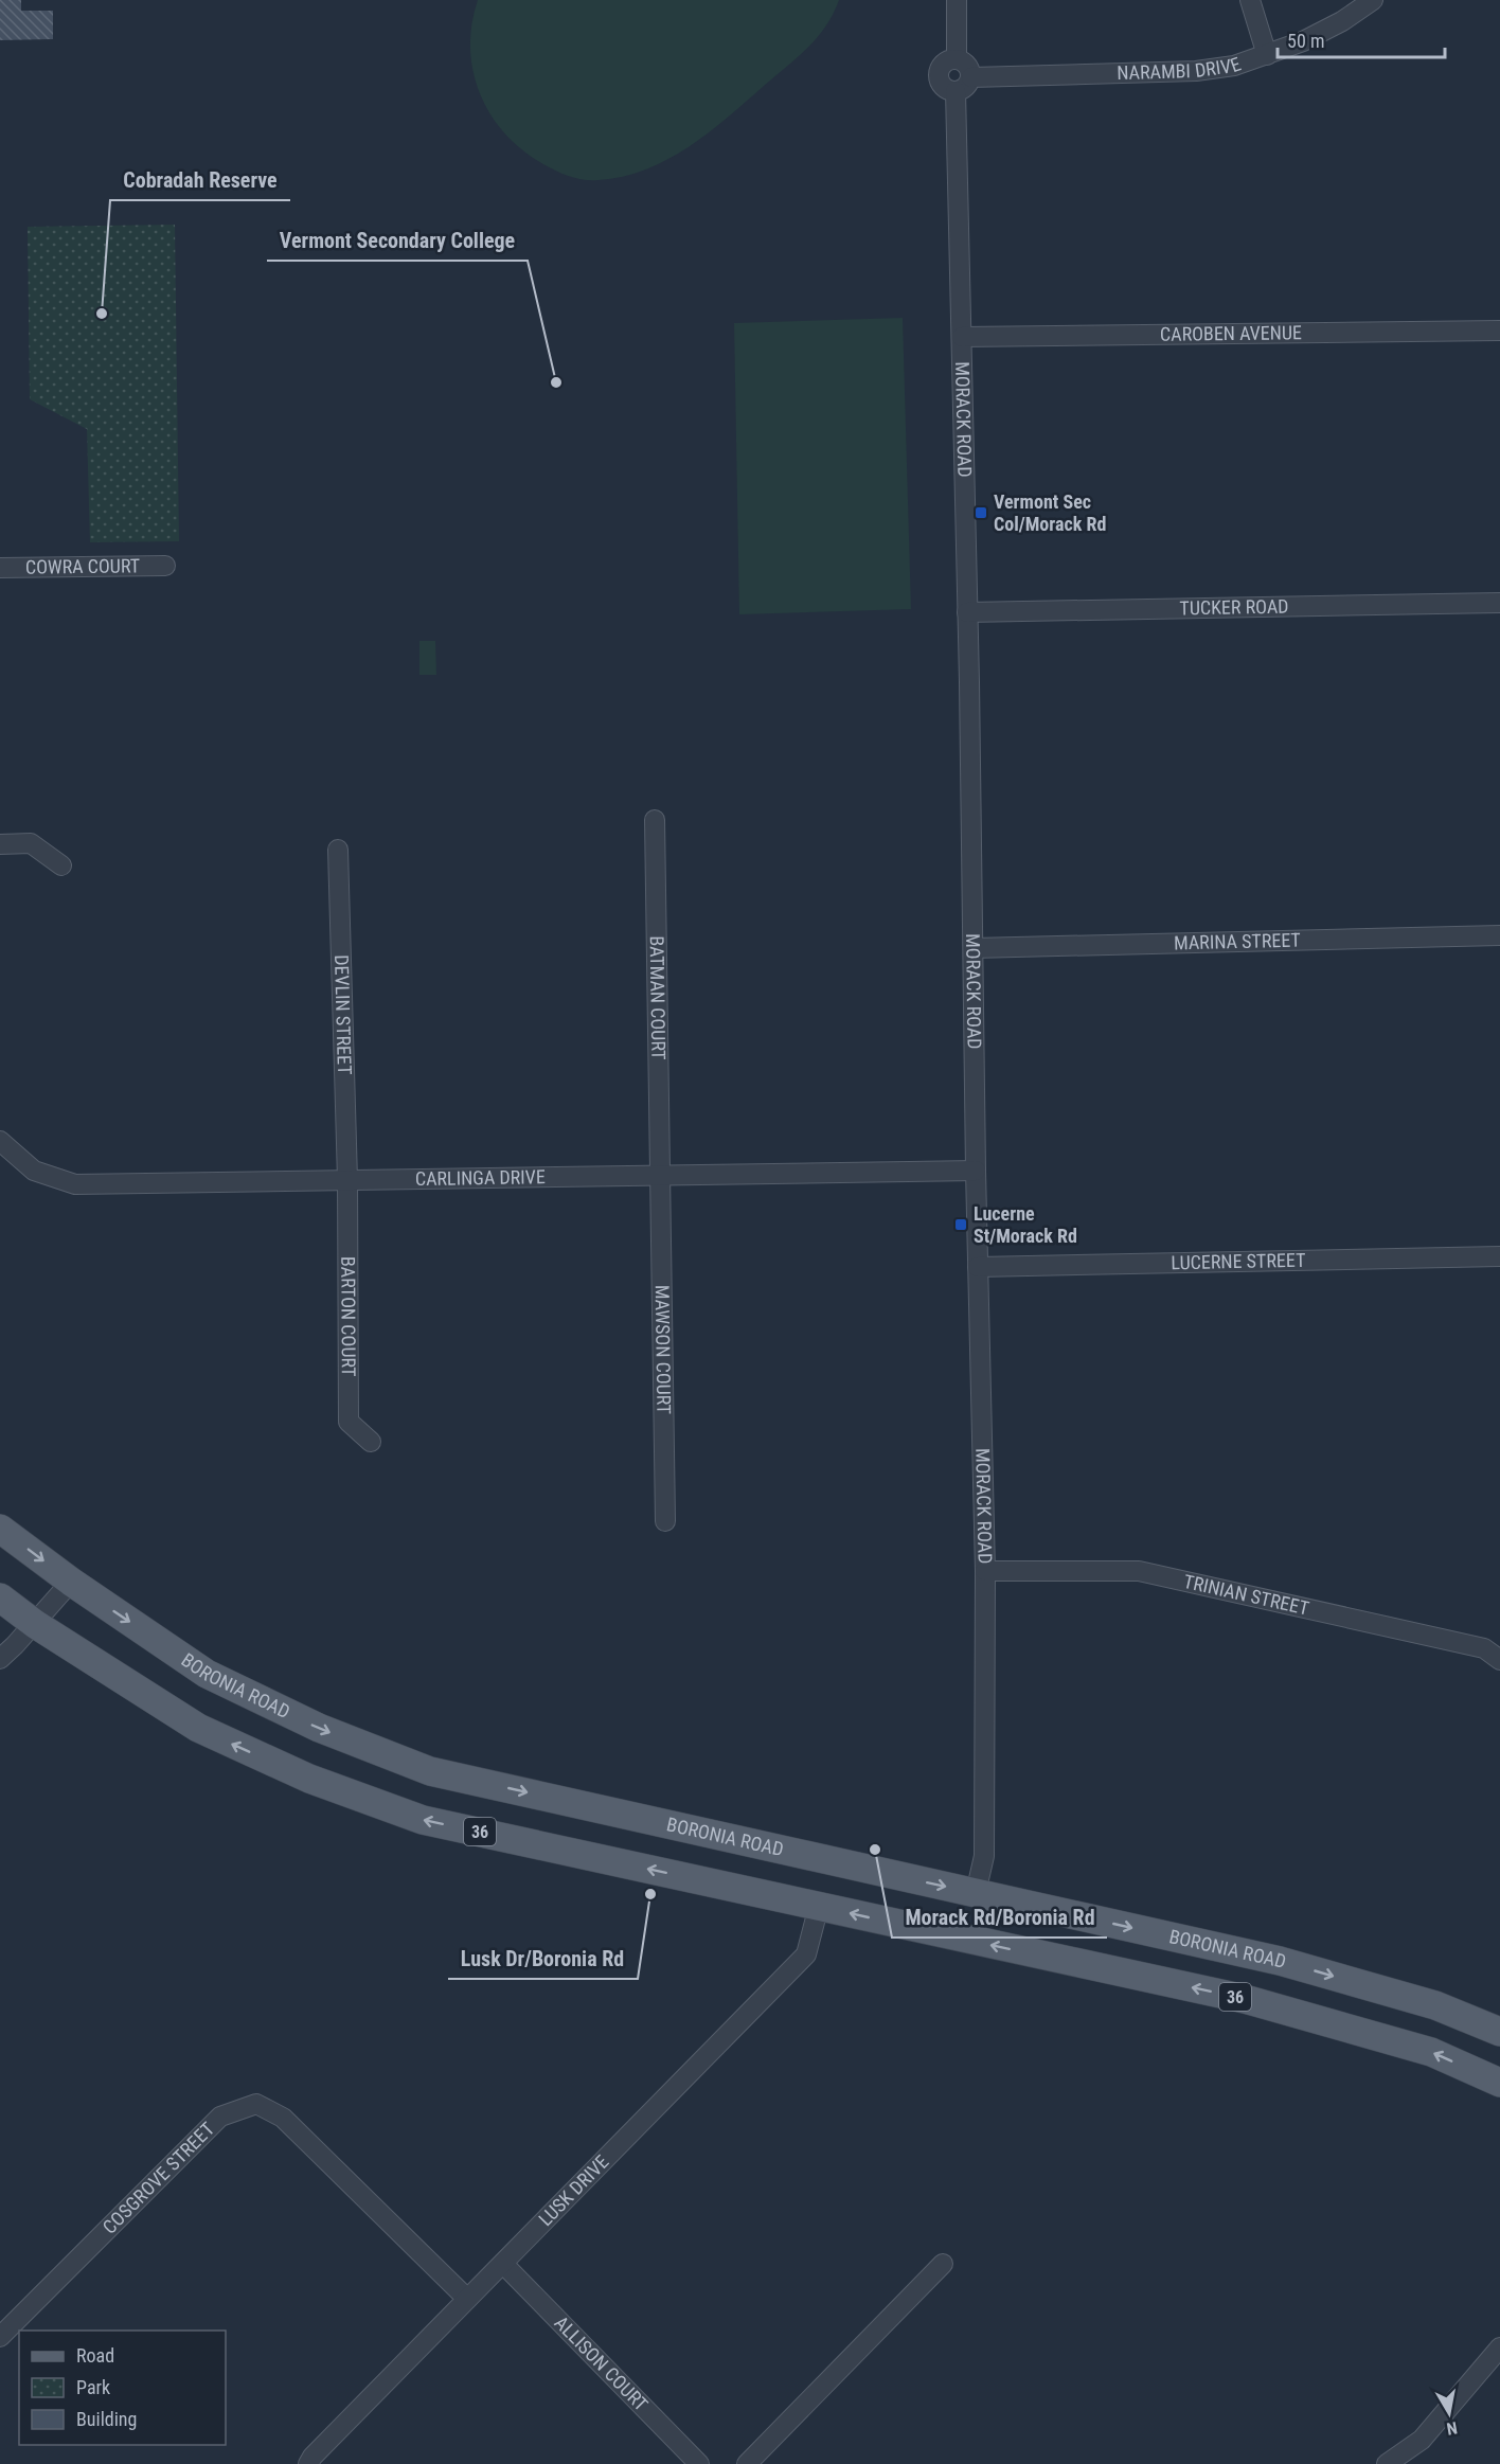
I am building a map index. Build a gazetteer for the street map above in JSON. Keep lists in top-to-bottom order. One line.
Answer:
{"streets":{"main road":["BORONIA ROAD","36"],"street":["NARAMBI DRIVE","CAROBEN AVENUE","MORACK ROAD","COWRA COURT","TUCKER ROAD","MARINA STREET","BATMAN COURT","DEVLIN STREET","CARLINGA DRIVE","LUCERNE STREET","BARTON COURT","MAWSON COURT","TRINIAN STREET","COSGROVE STREET","LUSK DRIVE","ALLISON COURT"]},"crossings":[["NARAMBI DRIVE","MORACK ROAD"],["CAROBEN AVENUE","MORACK ROAD"],["MORACK ROAD","TUCKER ROAD"],["MORACK ROAD","MARINA STREET"],["MORACK ROAD","CARLINGA DRIVE"],["MORACK ROAD","LUCERNE STREET"],["MORACK ROAD","TRINIAN STREET"],["MORACK ROAD","BORONIA ROAD"],["BATMAN COURT","CARLINGA DRIVE"],["BATMAN COURT","MAWSON COURT"],["DEVLIN STREET","CARLINGA DRIVE"],["DEVLIN STREET","BARTON COURT"],["CARLINGA DRIVE","BARTON COURT"],["CARLINGA DRIVE","MAWSON COURT"],["36","LUSK DRIVE"],["COSGROVE STREET","LUSK DRIVE"],["LUSK DRIVE","ALLISON COURT"]],"places":{"other":["Cobradah Reserve","Vermont Secondary College","Morack Rd/Boronia Rd","Lusk Dr/Boronia Rd"],"transit":["Vermont Sec Col/Morack Rd","Lucerne St/Morack Rd"]},"legend":["Road","Park","Building"],"scale_bar":"50 m","north":"bottom"}
